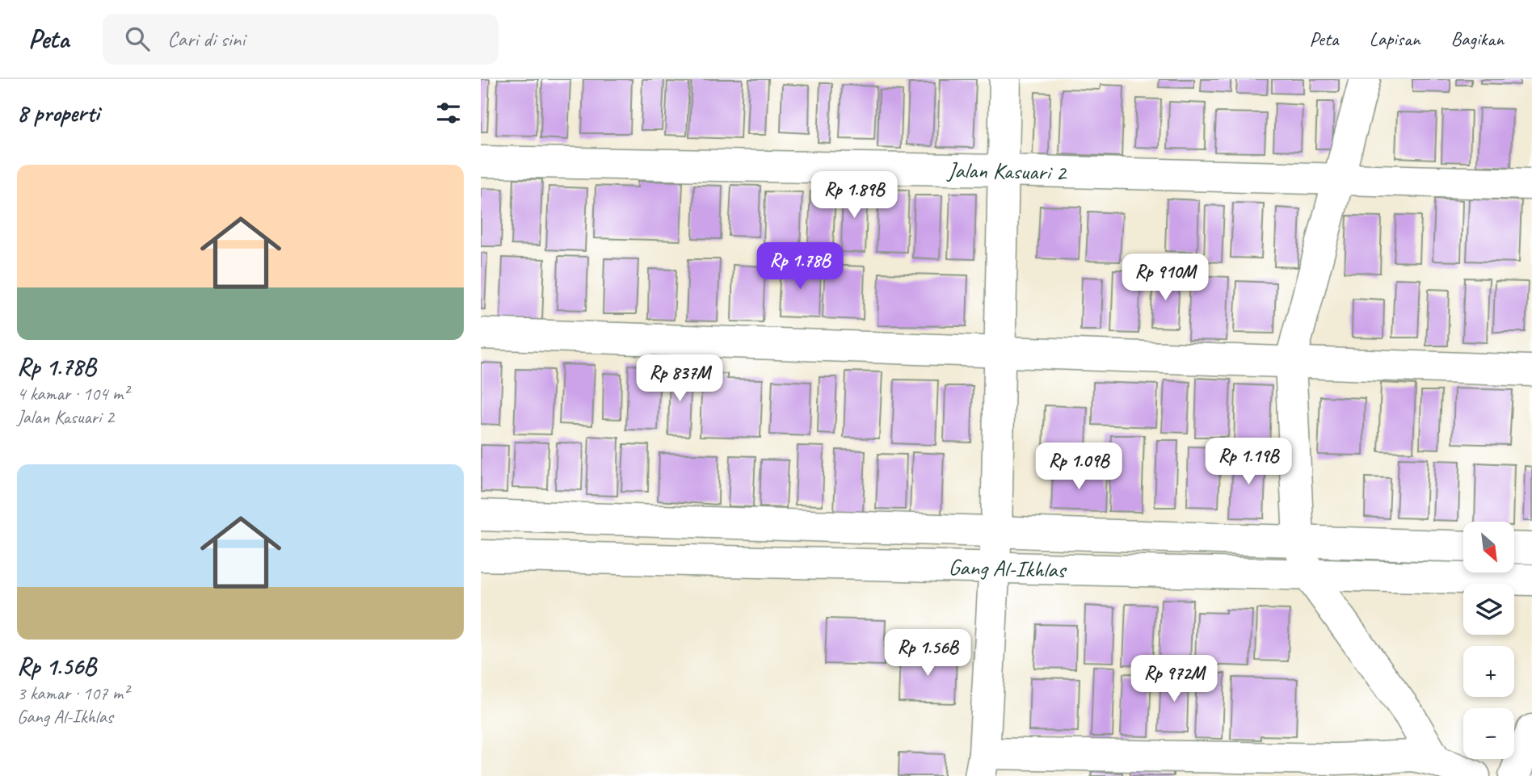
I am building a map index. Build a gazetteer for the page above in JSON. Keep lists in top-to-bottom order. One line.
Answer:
{"streets":{"street":["Jalan Kasuari 2","Gang Al-Ikhlas"]},"north":"bottom right","page":{"header":"Peta","search":"Cari di sini","nav":["Peta","Lapisan","Bagikan"],"heading":"8 properti","list":[{"name":"Rp 1.78B","note":"4 kamar · 104 m² · Jalan Kasuari 2"},{"name":"Rp 1.56B","note":"3 kamar · 107 m² · Gang Al-Ikhlas"}],"price":["Rp 1.89B","Rp 1.78B","Rp 910M","Rp 837M","Rp 1.19B","Rp 1.09B","Rp 1.56B","Rp 972M"],"map_buttons":["+","−"]}}
